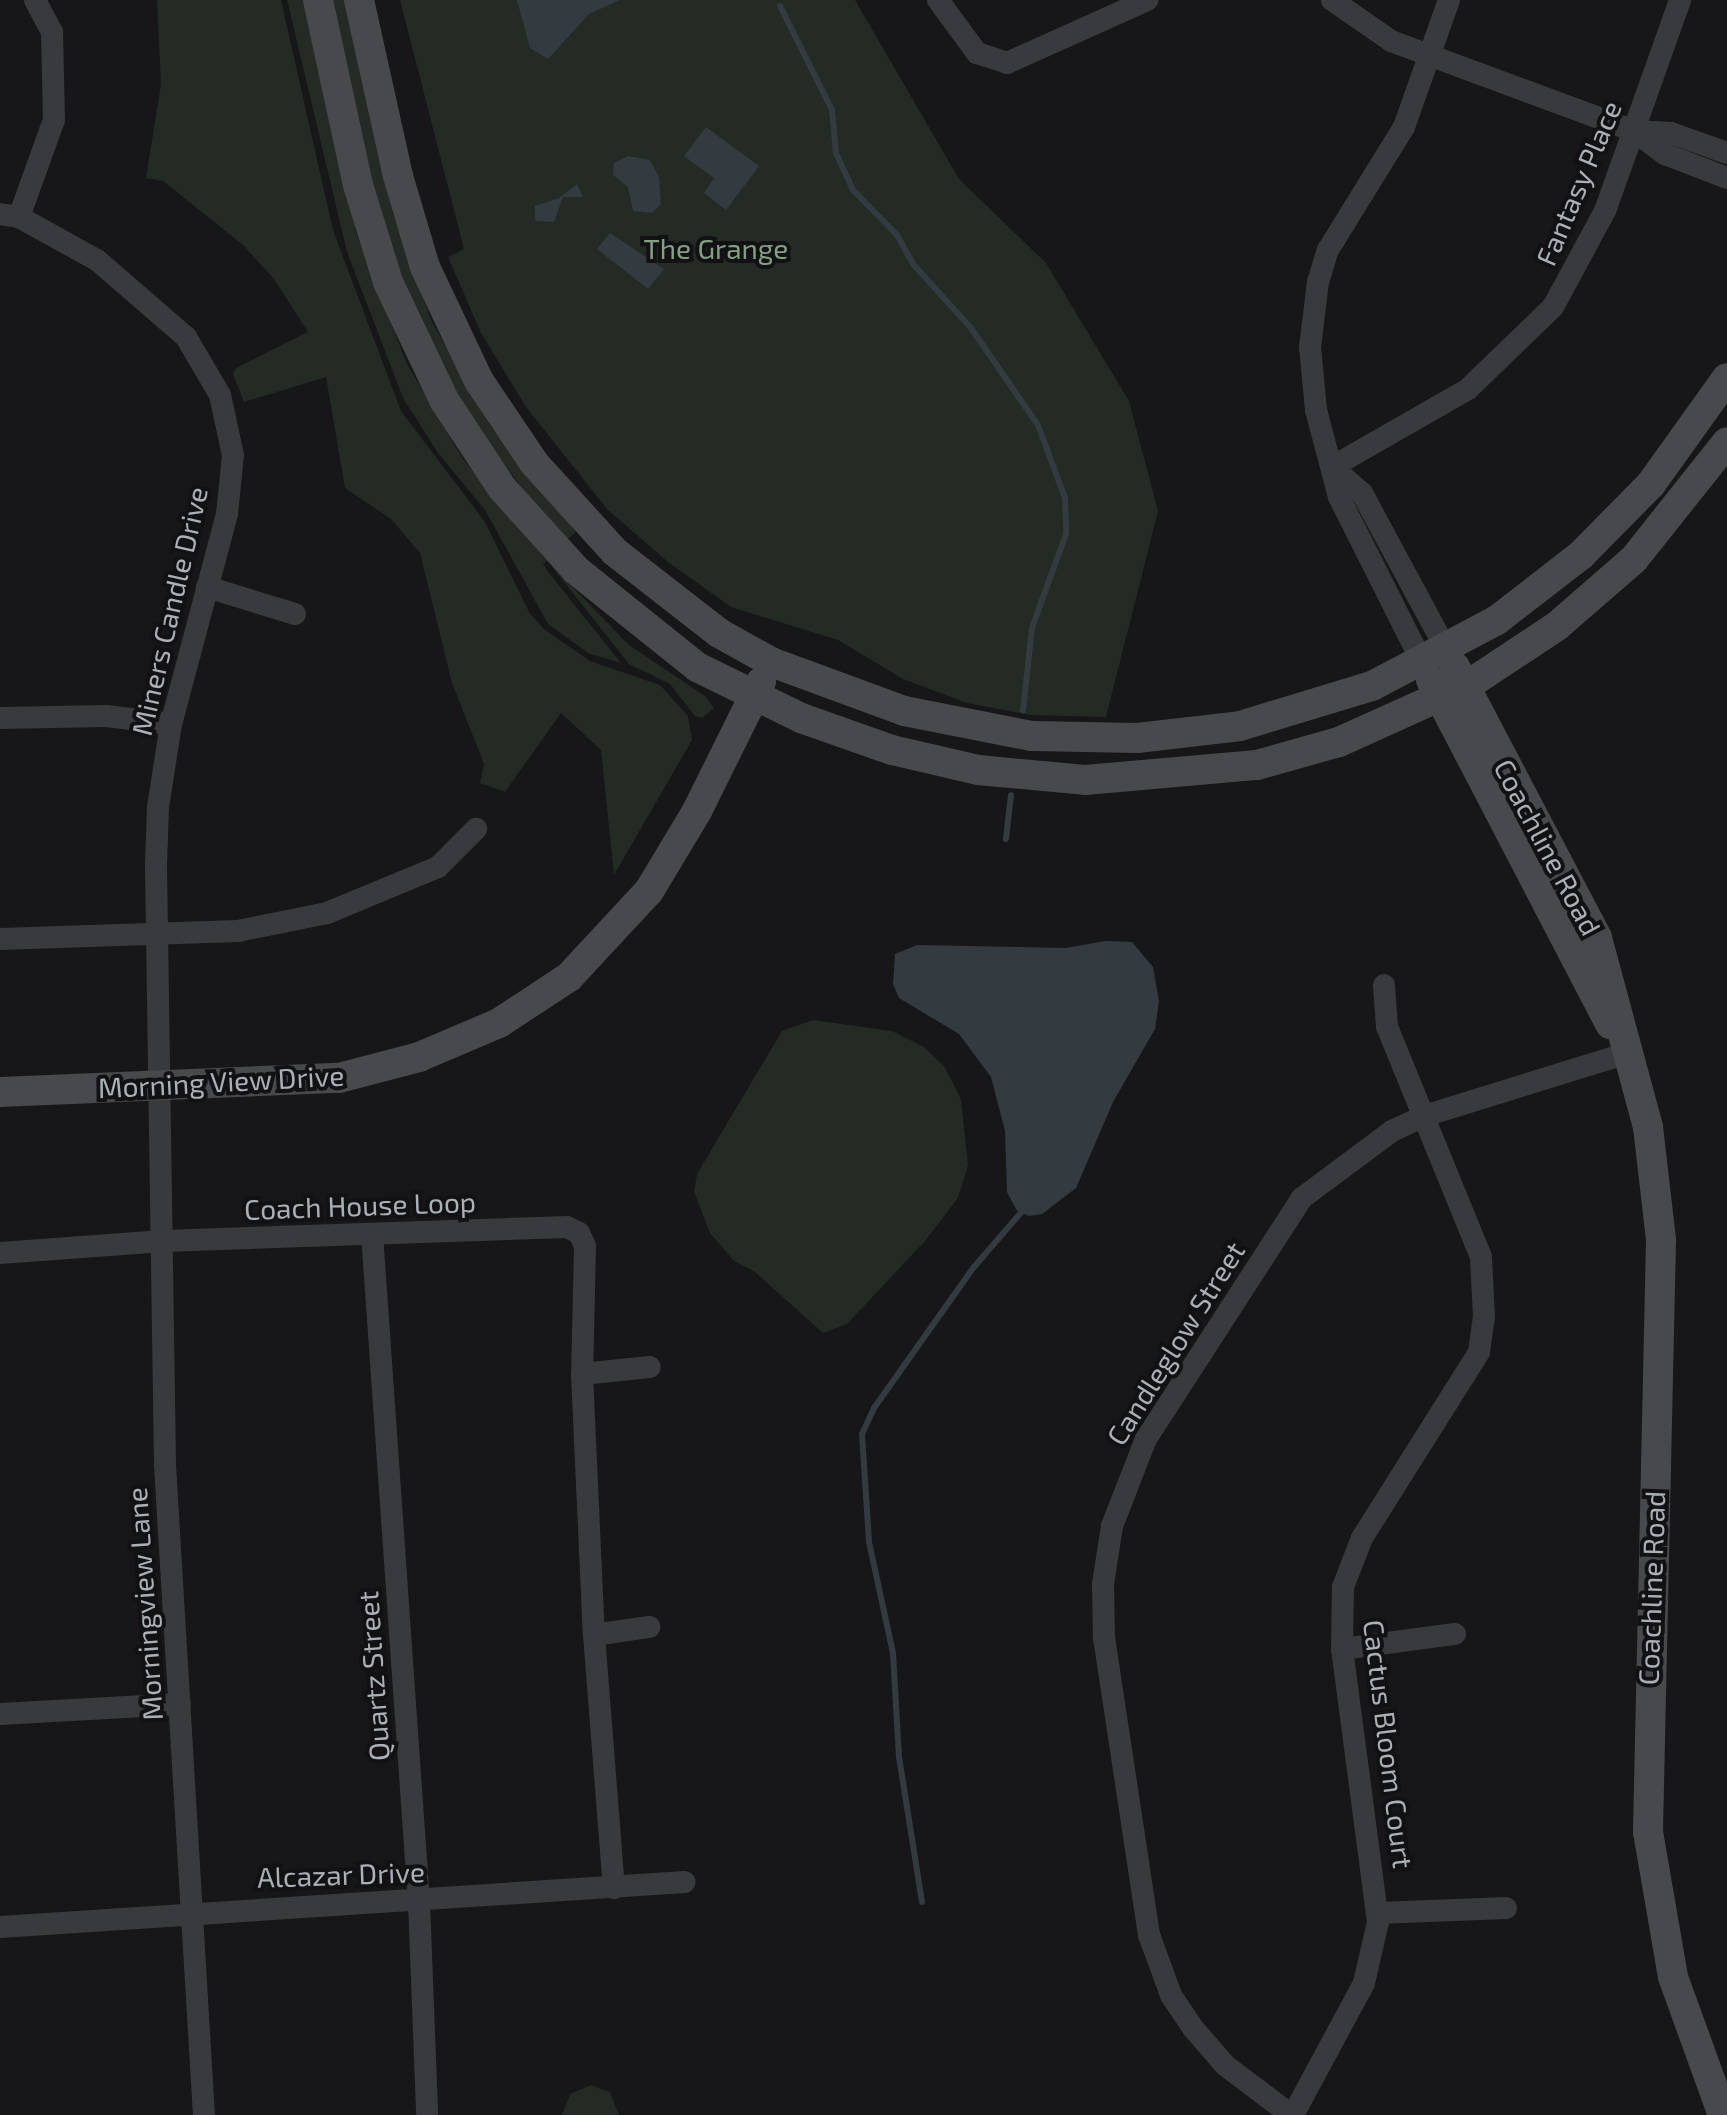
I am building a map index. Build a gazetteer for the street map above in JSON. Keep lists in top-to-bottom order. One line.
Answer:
{"streets":{"main road":["Coachline Road","Morning View Drive"],"street":["Fantasy Place","Miners Candle Drive","Coach House Loop","Candleglow Street","Morningview Lane","Quartz Street","Cactus Bloom Court","Alcazar Drive"]},"crossings":[["Miners Candle Drive","Morning View Drive"],["Miners Candle Drive","Morningview Lane"],["Coachline Road","Candleglow Street"],["Morning View Drive","Morningview Lane"],["Coach House Loop","Morningview Lane"],["Coach House Loop","Quartz Street"],["Coach House Loop","Alcazar Drive"],["Candleglow Street","Cactus Bloom Court"],["Morningview Lane","Alcazar Drive"],["Quartz Street","Alcazar Drive"]],"parks":["The Grange"]}
